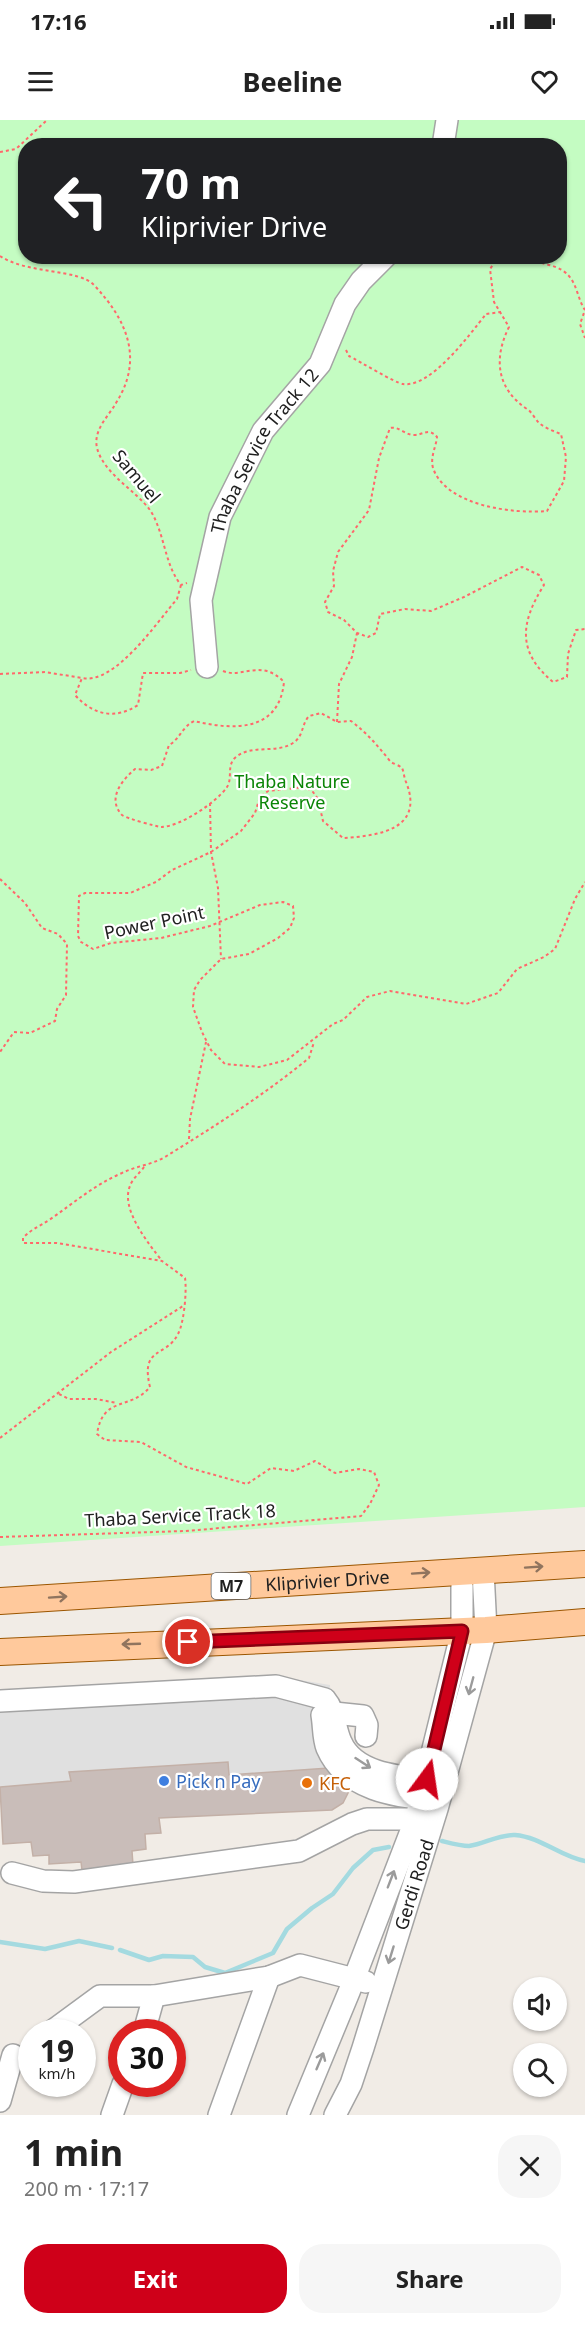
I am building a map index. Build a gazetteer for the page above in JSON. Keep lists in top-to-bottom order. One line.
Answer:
{"streets":{"main road":["Kliprivier Drive","M7"],"street":["Thaba Service Track 12","Gerdi Road"],"path":["Samuel","Power Point","Thaba Service Track 18"]},"crossings":[["Thaba Service Track 12","Power Point"],["Kliprivier Drive","Gerdi Road"]],"parks":["Thaba Nature Reserve"],"places":["Pick n Pay","KFC"],"page":{"status":"17:16","header":"Beeline","turn":["70 m","Kliprivier Drive"],"speed":"19 km/h","limit":"30","heading":["1 min","200 m · 17:17"],"buttons":["Exit","Share"]}}
